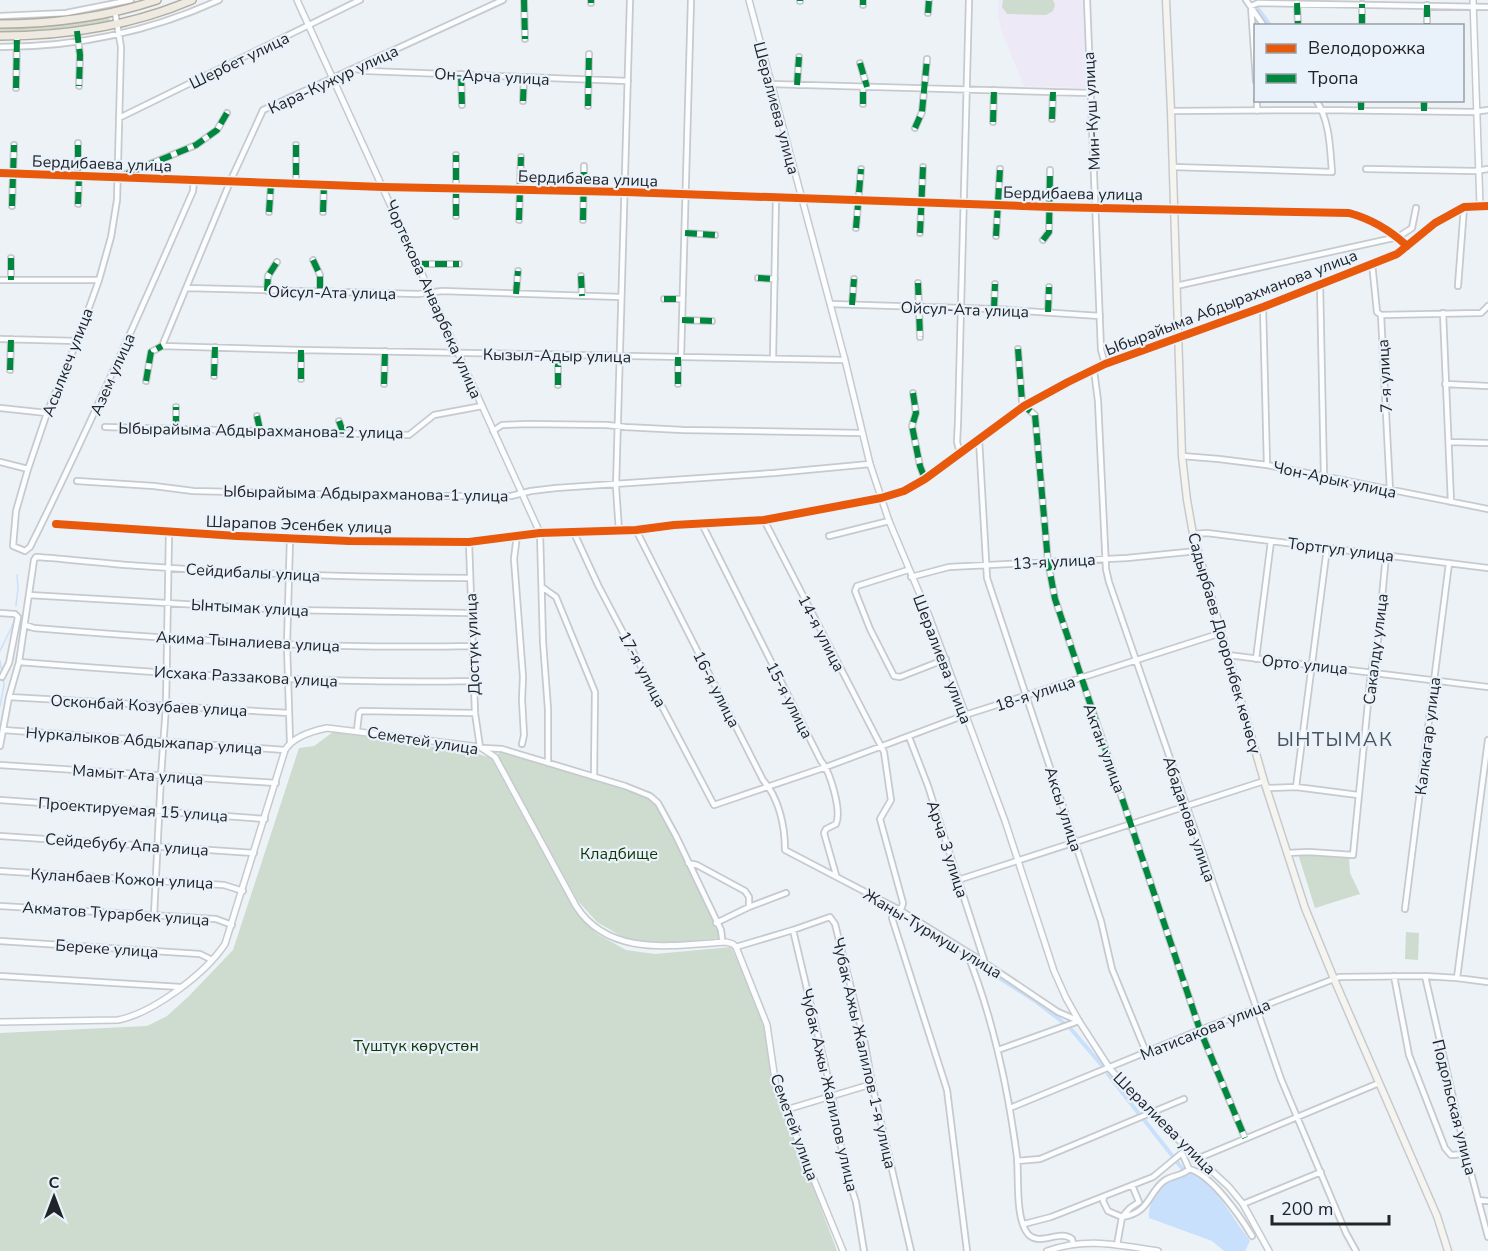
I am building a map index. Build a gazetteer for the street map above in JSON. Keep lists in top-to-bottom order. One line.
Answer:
{"streets":{"main road":["Садырбаев Дооронбек көчөсү"],"street":["Шербет улица","Он-Арча улица","Кара-Кужур улица","Шералиева улица","Мин-Куш улица","Бердибаева улица","Ойсул-Ата улица","Чортекова Анварбека улица","Ыбырайыма Абдырахманова улица","Кызыл-Адыр улица","Асылкеч улица","Азем улица","7-я улица","Ыбырайыма Абдырахманова-2 улица","Чон-Арык улица","Ыбырайыма Абдырахманова-1 улица","Шарапов Эсенбек улица","Тортгул улица","13-я улица","Сейдибалы улица","Ынтымак улица","14-я улица","Акима Тыналиева улица","Достук улица","Сакалду улица","Орто улица","17-я улица","Исхака Раззакова улица","16-я улица","18-я улица","15-я улица","Осконбай Козубаев улица","Калкагар улица","Нуркалыков Абдыжапар улица","Семетей улица","Актан улица","Мамыт Ата улица","Проектируемая 15 улица","Аксы улица","Абаданова улица","Сейдебубу Апа улица","Арча 3 улица","Куланбаев Кожон улица","Акматов Турарбек улица","Жаны-Турмуш улица","Береке улица","Матисакова улица","Чубак Ажы Жалилов 1-я улица","Чубак Ажы Жалилов улица","Подольская улица"]},"crossings":[["Шербет улица","Чортекова Анварбека улица"],["Шербет улица","Асылкеч улица"],["Он-Арча улица","Кара-Кужур улица"],["Кара-Кужур улица","Бердибаева улица"],["Кара-Кужур улица","Ойсул-Ата улица"],["Кара-Кужур улица","Чортекова Анварбека улица"],["Кара-Кужур улица","Кызыл-Адыр улица"],["Шералиева улица","Бердибаева улица"],["Шералиева улица","Ойсул-Ата улица"],["Шералиева улица","Ыбырайыма Абдырахманова улица"],["Шералиева улица","Кызыл-Адыр улица"],["Шералиева улица","Ыбырайыма Абдырахманова-1 улица"],["Шералиева улица","13-я улица"],["Шералиева улица","18-я улица"],["Шералиева улица","Жаны-Турмуш улица"],["Шералиева улица","Матисакова улица"],["Мин-Куш улица","Бердибаева улица"],["Мин-Куш улица","Ойсул-Ата улица"],["Мин-Куш улица","Ыбырайыма Абдырахманова улица"],["Бердибаева улица","Чортекова Анварбека улица"],["Бердибаева улица","Ыбырайыма Абдырахманова улица"],["Бердибаева улица","Асылкеч улица"],["Бердибаева улица","Азем улица"],["Бердибаева улица","Садырбаев Дооронбек көчөсү"],["Ойсул-Ата улица","Чортекова Анварбека улица"],["Чортекова Анварбека улица","Ыбырайыма Абдырахманова улица"],["Чортекова Анварбека улица","Кызыл-Адыр улица"],["Чортекова Анварбека улица","Ыбырайыма Абдырахманова-2 улица"],["Чортекова Анварбека улица","Ыбырайыма Абдырахманова-1 улица"],["Чортекова Анварбека улица","Шарапов Эсенбек улица"],["Ыбырайыма Абдырахманова улица","7-я улица"],["Ыбырайыма Абдырахманова улица","Шарапов Эсенбек улица"],["Ыбырайыма Абдырахманова улица","14-я улица"],["Ыбырайыма Абдырахманова улица","Садырбаев Дооронбек көчөсү"],["Ыбырайыма Абдырахманова улица","17-я улица"],["Ыбырайыма Абдырахманова улица","16-я улица"],["Ыбырайыма Абдырахманова улица","15-я улица"],["Ыбырайыма Абдырахманова улица","Актан улица"],["Ыбырайыма Абдырахманова улица","Аксы улица"],["Ыбырайыма Абдырахманова улица","Абаданова улица"],["Асылкеч улица","Азем улица"],["7-я улица","Чон-Арык улица"],["Чон-Арык улица","Садырбаев Дооронбек көчөсү"],["Шарапов Эсенбек улица","Достук улица"],["Тортгул улица","Садырбаев Дооронбек көчөсү"],["Тортгул улица","Сакалду улица"],["Тортгул улица","Калкагар улица"],["13-я улица","Садырбаев Дооронбек көчөсү"],["13-я улица","Актан улица"],["13-я улица","Аксы улица"],["13-я улица","Абаданова улица"],["Сейдибалы улица","Ынтымак улица"],["Сейдибалы улица","Достук улица"],["Ынтымак улица","Достук улица"],["14-я улица","18-я улица"],["14-я улица","Жаны-Турмуш улица"],["Акима Тыналиева улица","Достук улица"],["Садырбаев Дооронбек көчөсү","Сакалду улица"],["Садырбаев Дооронбек көчөсү","Орто улица"],["Садырбаев Дооронбек көчөсү","18-я улица"],["Садырбаев Дооронбек көчөсү","Матисакова улица"],["Достук улица","Исхака Раззакова улица"],["Достук улица","Семетей улица"],["Сакалду улица","Орто улица"],["Орто улица","Калкагар улица"],["17-я улица","18-я улица"],["16-я улица","18-я улица"],["16-я улица","Жаны-Турмуш улица"],["18-я улица","15-я улица"],["18-я улица","Актан улица"],["18-я улица","Аксы улица"],["18-я улица","Абаданова улица"],["18-я улица","Арча 3 улица"],["15-я улица","Жаны-Турмуш улица"],["Семетей улица","Чубак Ажы Жалилов 1-я улица"],["Актан улица","Матисакова улица"],["Аксы улица","Матисакова улица"],["Абаданова улица","Матисакова улица"],["Арча 3 улица","Жаны-Турмуш улица"],["Матисакова улица","Подольская улица"],["Чубак Ажы Жалилов 1-я улица","Чубак Ажы Жалилов улица"]],"districts":["ЫНТЫМАК"],"parks":["Кладбище","Түштүк көрүстөн"],"legend":["Велодорожка","Тропа"],"scale_bar":"200 m","north":"top"}
